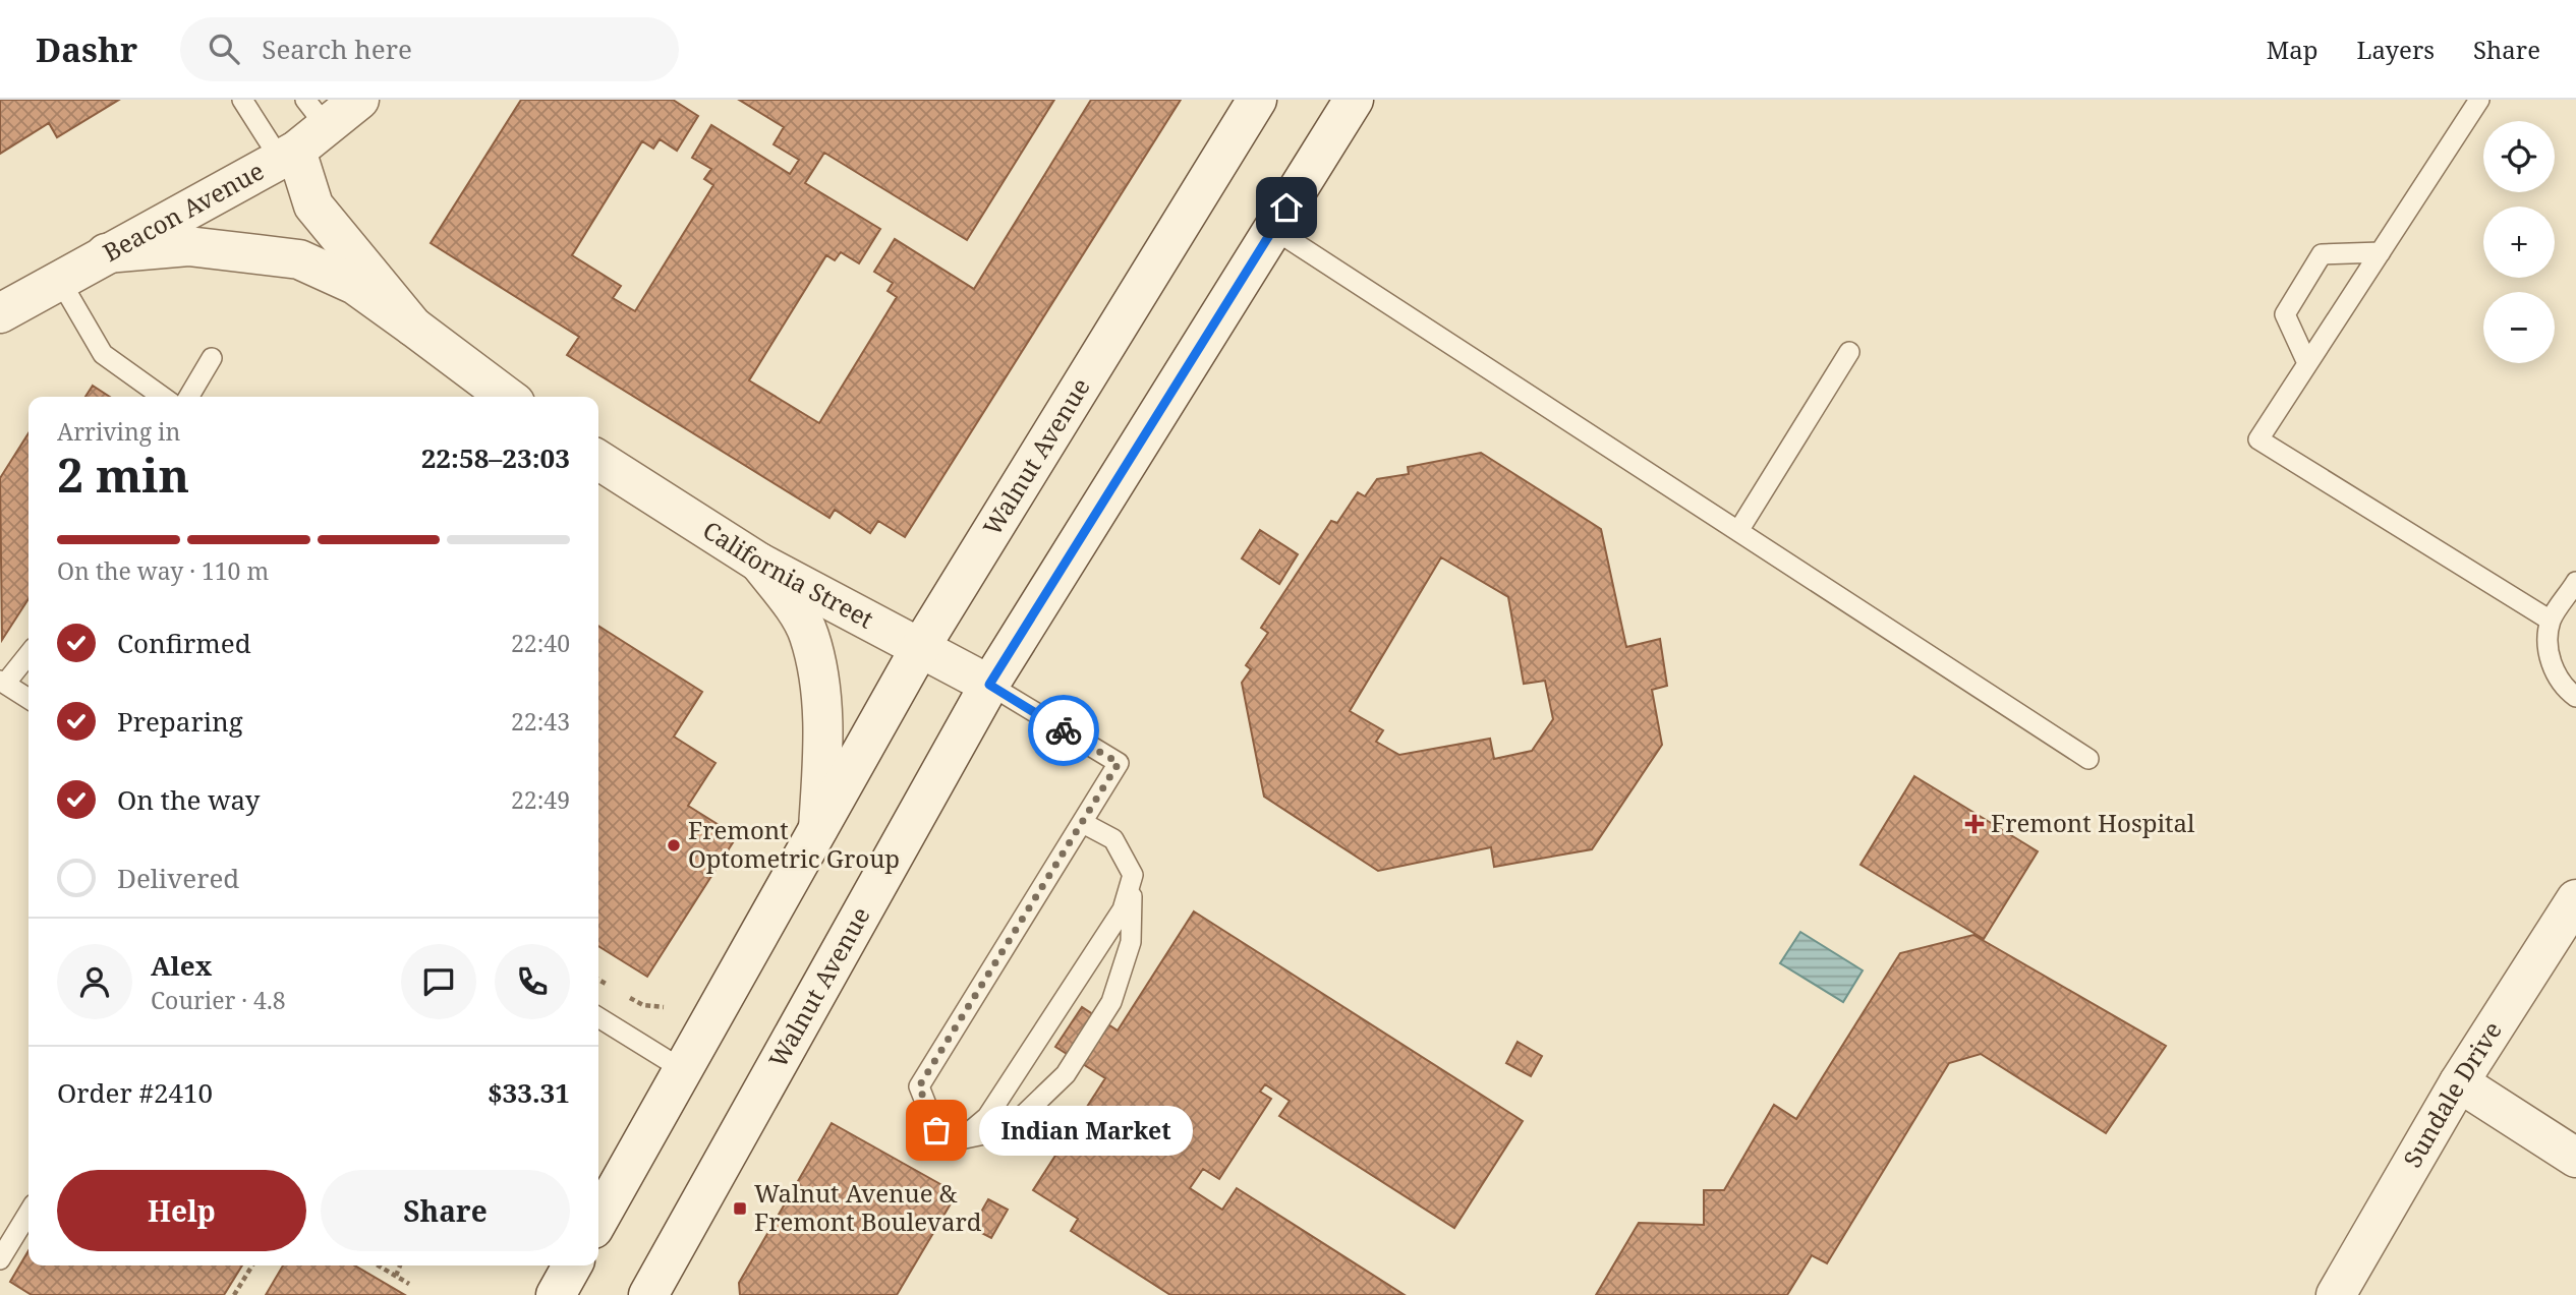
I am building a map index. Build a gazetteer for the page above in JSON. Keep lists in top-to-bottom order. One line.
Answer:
{"streets":{"main road":["Beacon Avenue","Walnut Avenue","California Street","Sundale Drive"]},"crossings":[["Walnut Avenue","California Street"]],"places":{"health":["Fremont Hospital"],"other":["Fremont Optometric Group","Indian Market"],"transit":["Walnut Avenue & Fremont Boulevard"]},"page":{"header":"Dashr","search":"Search here","nav":["Map","Layers","Share"],"map_buttons":["+","−"],"heading":["2 min","Arriving in","22:58–23:03"],"panel":["Alex","Courier · 4.8","Order #2410","$33.31"],"bar":"On the way · 110 m","list":[["Confirmed","22:40"],["Preparing","22:43"],["On the way","22:49"],"Delivered"],"bubble":"Indian Market","buttons":["Help","Share"]}}
